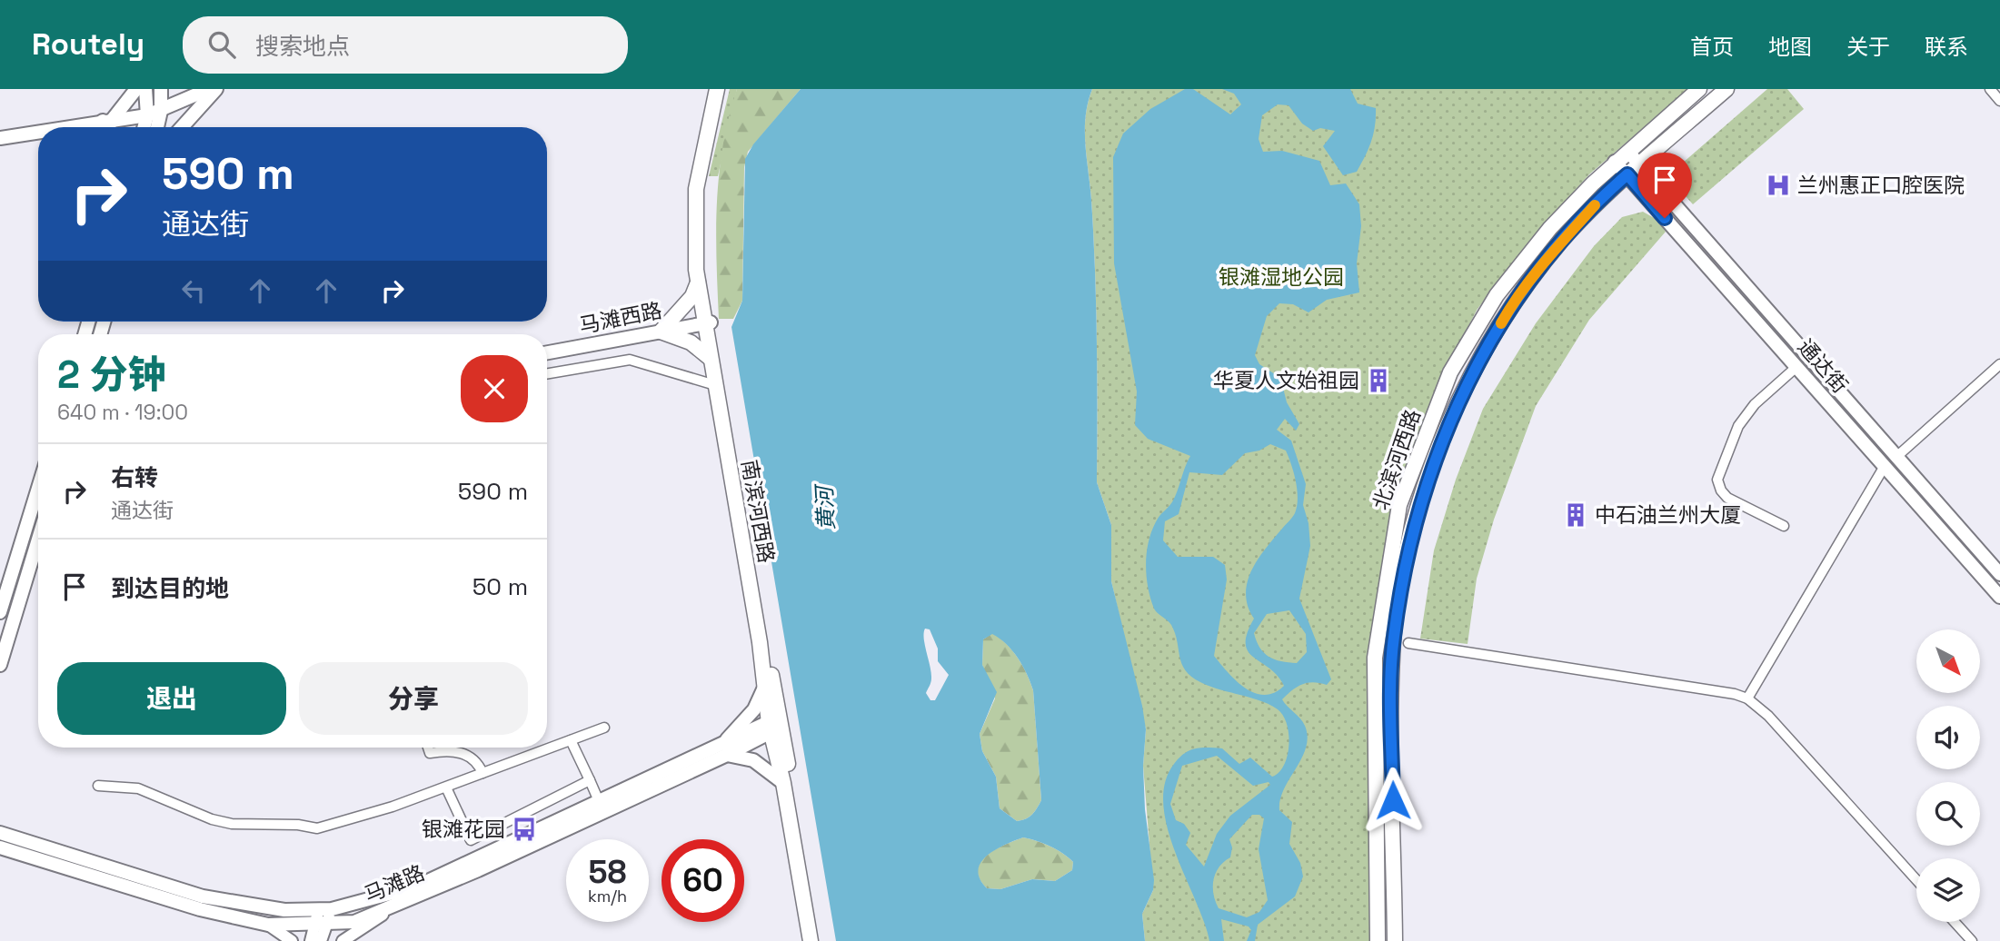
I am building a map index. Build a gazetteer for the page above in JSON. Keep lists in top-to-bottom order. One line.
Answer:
{"streets":{"main road":["马滩西路","通达街","北滨河西路","南滨河西路","马滩路"]},"crossings":[["马滩西路","南滨河西路"],["通达街","北滨河西路"],["南滨河西路","马滩路"]],"water":["黄河"],"parks":["银滩湿地公园"],"places":{"hospital":["兰州惠正口腔医院"],"building":["华夏人文始祖园","中石油兰州大厦"],"bus stop":["银滩花园"]},"north":"bottom right","page":{"header":"Routely","search":"搜索地点","nav":["首页","地图","关于","联系"],"turn":["590 m","通达街"],"heading":["2 分钟","640 m · 19:00"],"list":[{"name":"右转","note":"通达街","value":"590 m"},{"name":"到达目的地","value":"50 m"}],"buttons":["退出","分享"],"speed":"58 km/h","limit":"60"}}
